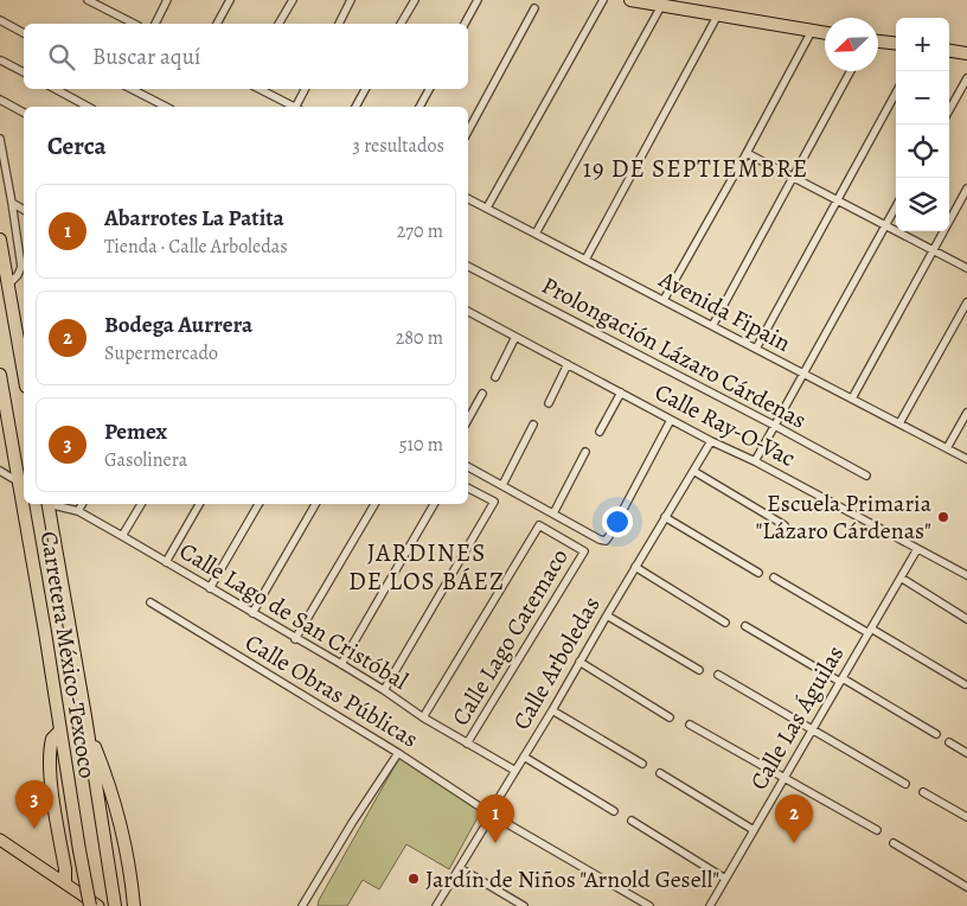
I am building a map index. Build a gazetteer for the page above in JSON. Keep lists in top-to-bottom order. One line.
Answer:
{"streets":{"highway":["Carretera México-Texcoco"],"street":["Avenida Fipain","Prolongación Lázaro Cárdenas","Calle Ray-O-Vac","Calle Lago de San Cristóbal","Calle Lago Catemaco","Calle Arboledas","Calle Obras Públicas","Calle Las Águilas"]},"crossings":[["Calle Ray-O-Vac","Calle Arboledas"],["Calle Ray-O-Vac","Calle Las Águilas"],["Calle Lago de San Cristóbal","Calle Lago Catemaco"],["Calle Lago de San Cristóbal","Calle Arboledas"],["Calle Arboledas","Calle Obras Públicas"]],"districts":["19 DE SEPTIEMBRE","JARDINES DE LOS BÁEZ"],"places":["Escuela Primaria \"Lázaro Cárdenas\"","Jardín de Niños \"Arnold Gesell\""],"north":"bottom left","page":{"map_buttons":["+","−"],"search":"Buscar aquí","heading":["Cerca","3 resultados"],"list":[{"mark":"1","name":"Abarrotes La Patita","note":"Tienda · Calle Arboledas","value":"270 m"},{"mark":"2","name":"Bodega Aurrera","note":"Supermercado","value":"280 m"},{"mark":"3","name":"Pemex","note":"Gasolinera","value":"510 m"}],"pins":["3","1","2"]}}
